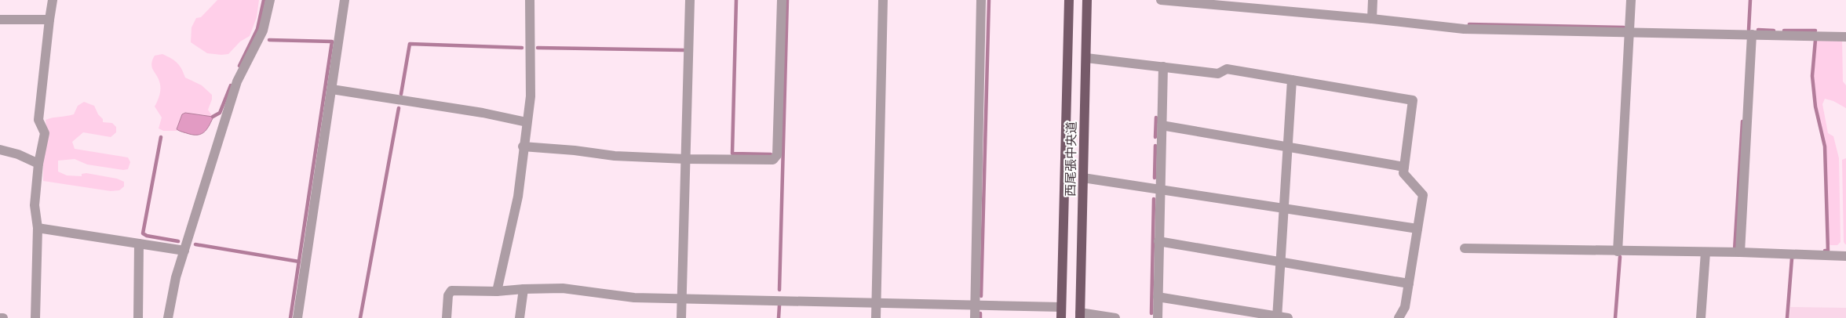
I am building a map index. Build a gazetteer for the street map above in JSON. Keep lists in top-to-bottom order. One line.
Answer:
{"streets":{"main road":["西尾張中央道"]}}
